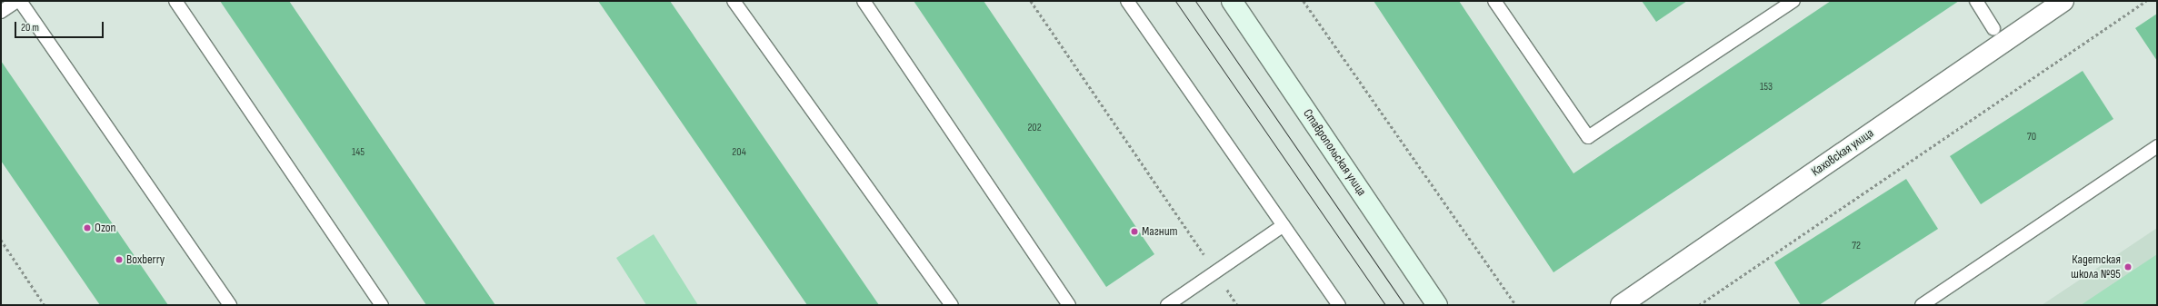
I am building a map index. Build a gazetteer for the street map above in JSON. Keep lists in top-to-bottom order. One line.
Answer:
{"streets":{"street":["Ставропольская улица","Каховская улица"]},"places":["Ozon","Магнит","Boxberry","Кадетская школа №95"],"house_numbers":["153","202","70","145","204","72"],"scale_bar":"20 m"}
